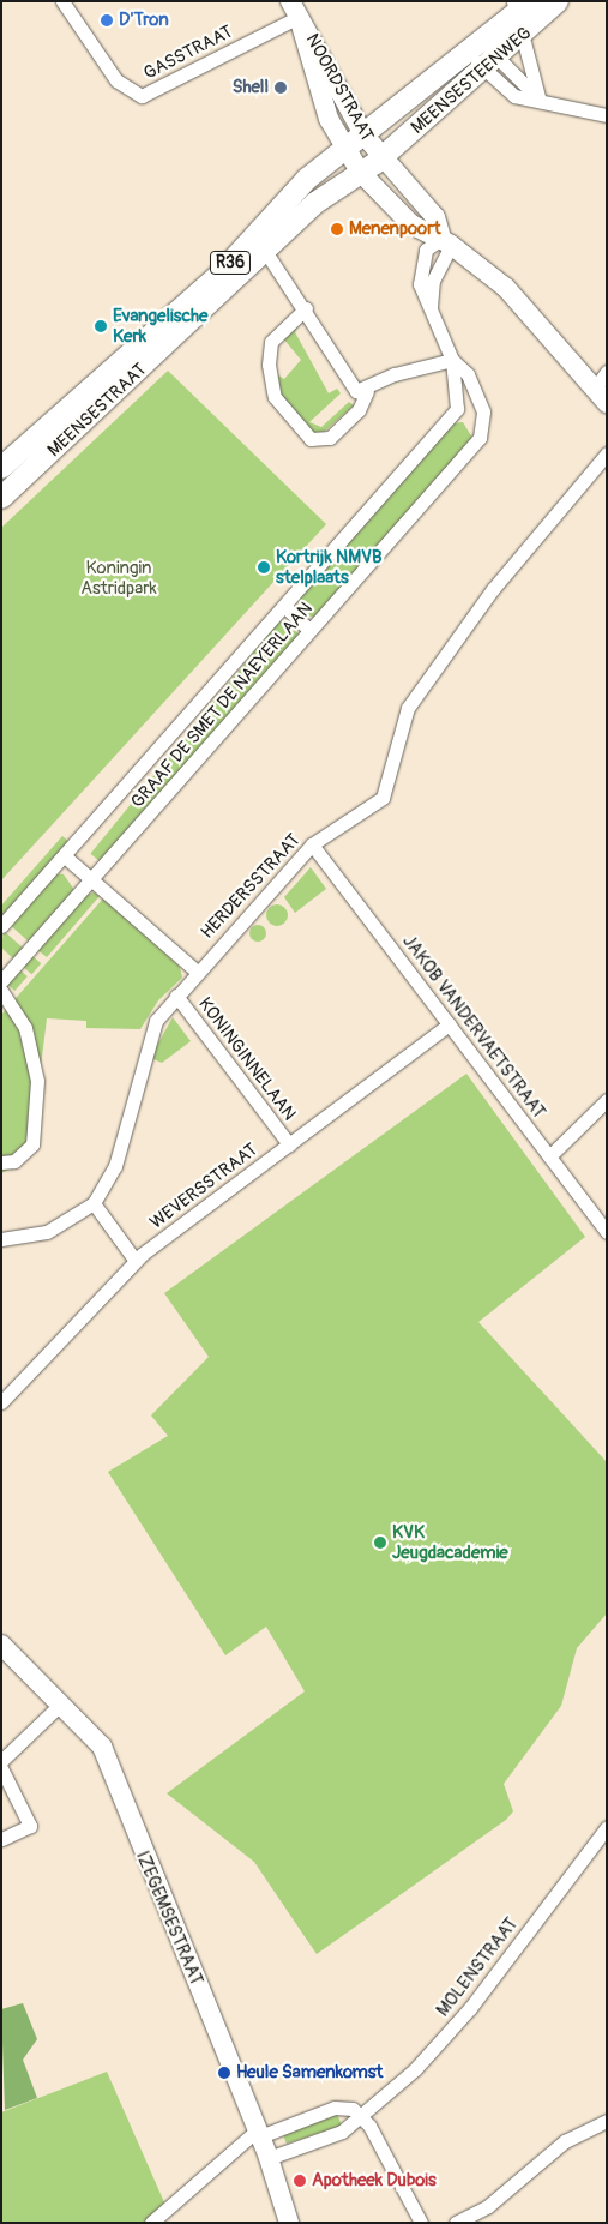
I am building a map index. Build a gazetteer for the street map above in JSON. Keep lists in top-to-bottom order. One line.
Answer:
{"streets":{"main road":["MEENSESTEENWEG","R36","MEENSESTRAAT"],"street":["GASSTRAAT","NOORDSTRAAT","GRAAF DE SMET DE NAEYERLAAN","HERDERSSTRAAT","JAKOB VANDERVAETSTRAAT","KONINGINNELAAN","WEVERSSTRAAT","IZEGEMSESTRAAT","MOLENSTRAAT"]},"crossings":[["GASSTRAAT","NOORDSTRAAT"],["MEENSESTEENWEG","NOORDSTRAAT"],["MEENSESTEENWEG","MEENSESTRAAT"],["NOORDSTRAAT","MEENSESTRAAT"],["NOORDSTRAAT","GRAAF DE SMET DE NAEYERLAAN"],["GRAAF DE SMET DE NAEYERLAAN","KONINGINNELAAN"],["HERDERSSTRAAT","JAKOB VANDERVAETSTRAAT"],["HERDERSSTRAAT","KONINGINNELAAN"],["JAKOB VANDERVAETSTRAAT","WEVERSSTRAAT"],["KONINGINNELAAN","WEVERSSTRAAT"],["IZEGEMSESTRAAT","MOLENSTRAAT"]],"parks":["Koningin Astridpark"],"places":["D'Tron","Shell","Menenpoort","Evangelische Kerk","Kortrijk NMVB stelplaats","KVK Jeugdacademie","Heule Samenkomst","Apotheek Dubois"]}
